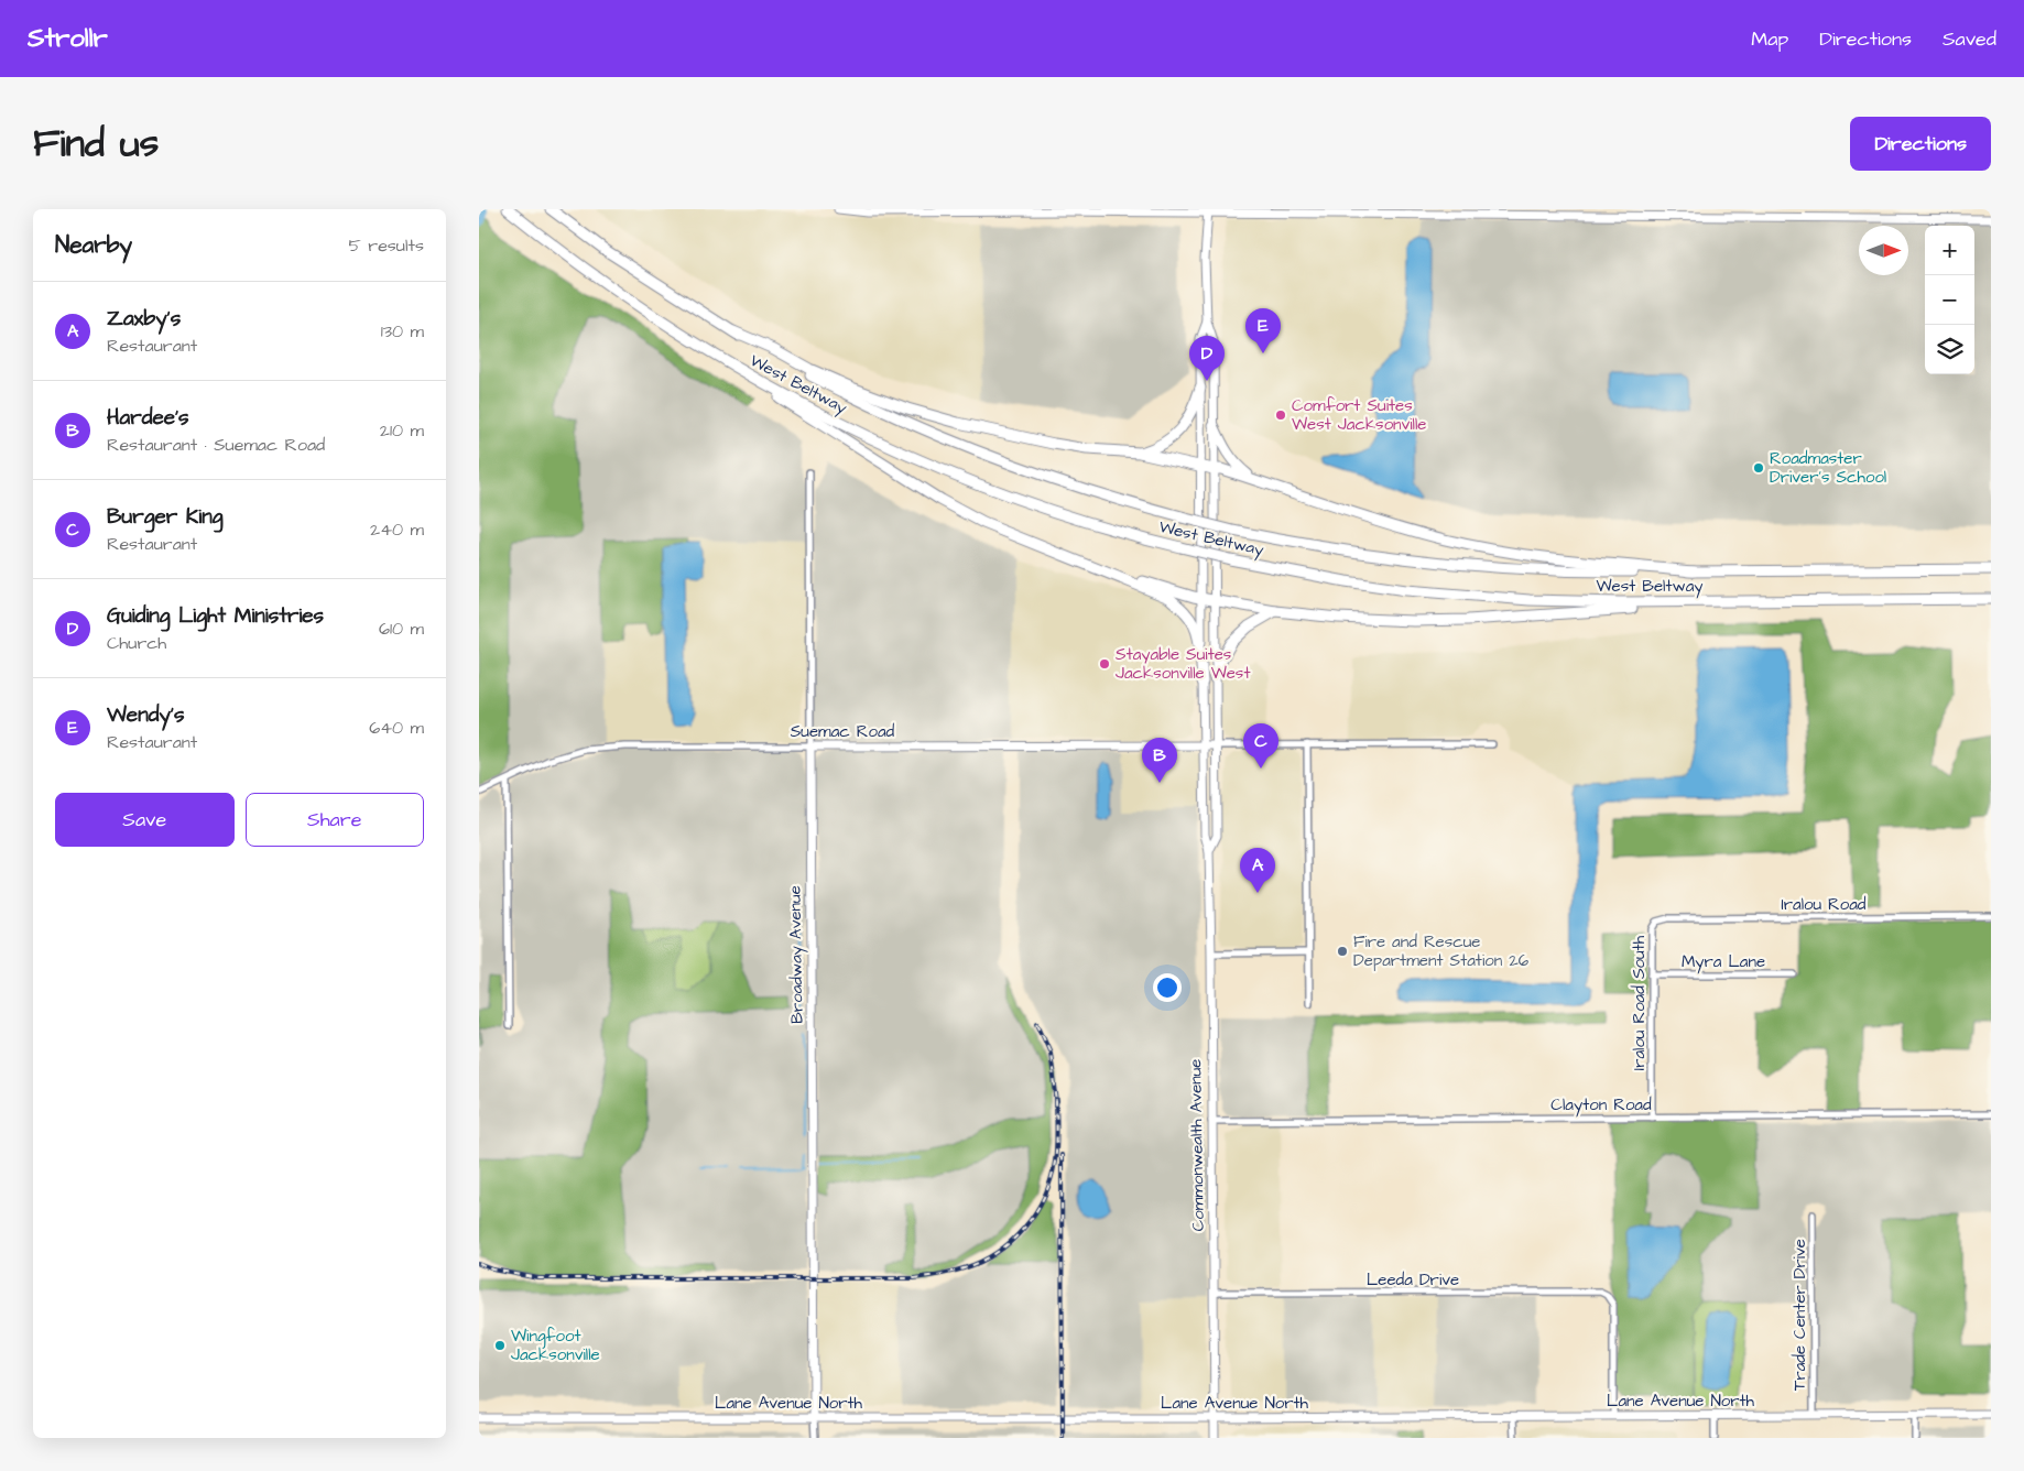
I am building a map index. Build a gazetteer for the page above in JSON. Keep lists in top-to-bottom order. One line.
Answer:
{"streets":{"highway":["West Beltway"],"main road":["Suemac Road","Broadway Avenue","Commonwealth Avenue","Lane Avenue North"],"street":["Iralou Road","Myra Lane","Iralou Road South","Clayton Road","Leeda Drive","Trade Center Drive"]},"crossings":[["Suemac Road","Broadway Avenue"],["Suemac Road","Commonwealth Avenue"],["Iralou Road","Iralou Road South"],["Broadway Avenue","Lane Avenue North"],["Myra Lane","Iralou Road South"],["Iralou Road South","Clayton Road"],["Clayton Road","Commonwealth Avenue"],["Commonwealth Avenue","Leeda Drive"],["Commonwealth Avenue","Lane Avenue North"],["Leeda Drive","Lane Avenue North"],["Trade Center Drive","Lane Avenue North"]],"places":["Comfort Suites West Jacksonville","Roadmaster Driver's School","Stayable Suites Jacksonville West","Fire and Rescue Department Station 26","Wingfoot Jacksonville"],"north":"right","page":{"header":"Strollr","nav":["Map","Directions","Saved"],"title":"Find us","buttons":["Directions",["Save","Share"]],"heading":["Nearby","5 results"],"map_buttons":["+","−"],"list":[{"mark":"A","name":"Zaxby's","note":"Restaurant","value":"130 m"},{"mark":"B","name":"Hardee's","note":"Restaurant · Suemac Road","value":"210 m"},{"mark":"C","name":"Burger King","note":"Restaurant","value":"240 m"},{"mark":"D","name":"Guiding Light Ministries","note":"Church","value":"610 m"},{"mark":"E","name":"Wendy's","note":"Restaurant","value":"640 m"}],"pins":["E","D","C","B","A"]}}
